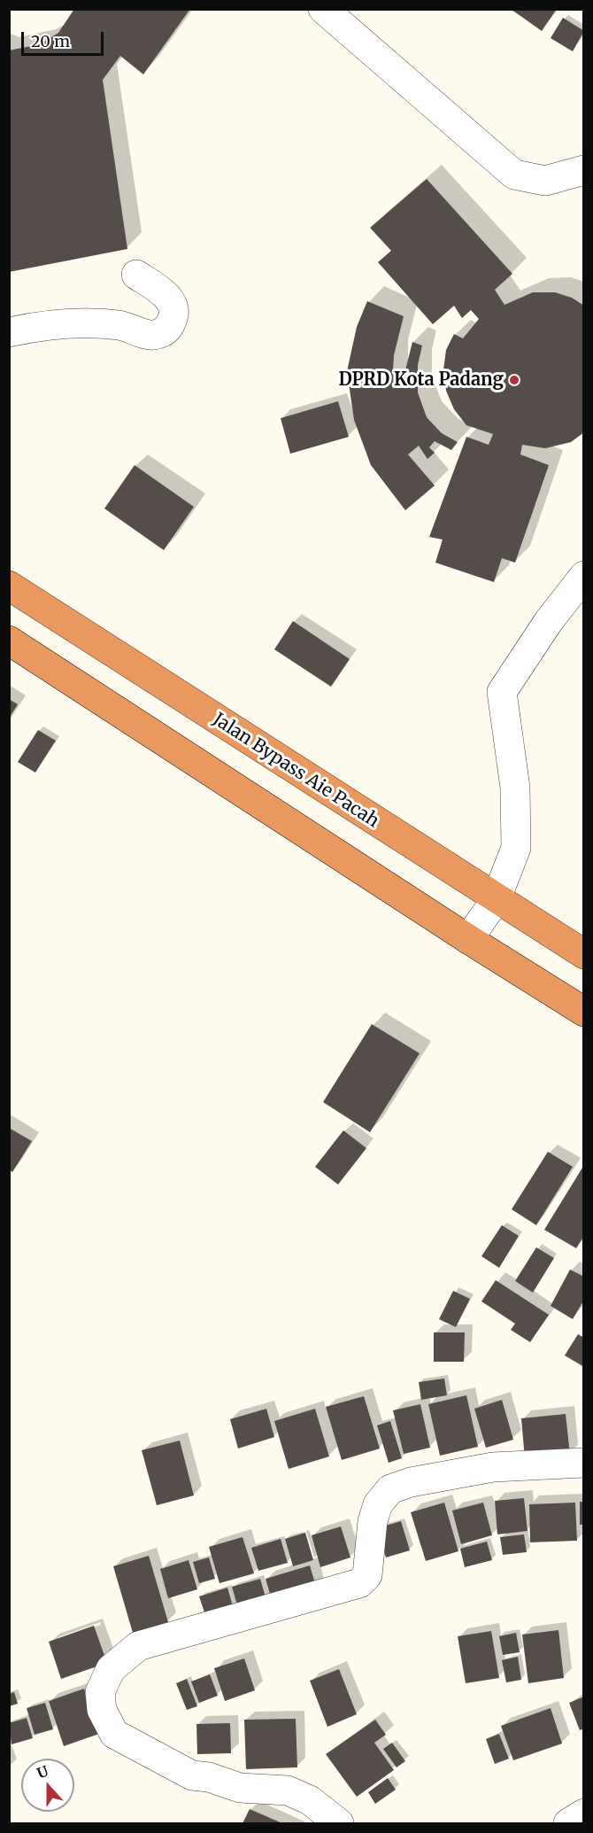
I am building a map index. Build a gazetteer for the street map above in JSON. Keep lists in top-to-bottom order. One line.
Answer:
{"streets":{"highway":["Jalan Bypass Aie Pacah"]},"places":["DPRD Kota Padang"],"scale_bar":"20 m","north":"top"}
